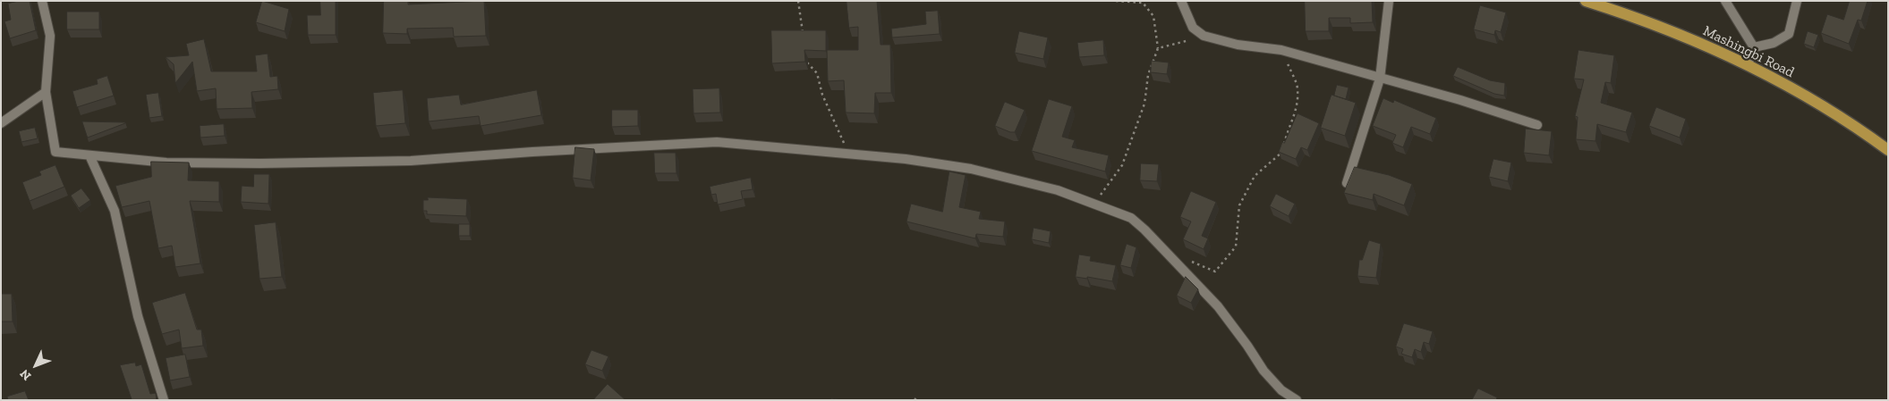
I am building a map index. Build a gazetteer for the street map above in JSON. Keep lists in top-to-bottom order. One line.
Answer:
{"streets":{"main road":["Mashingbi Road"]},"north":"bottom left"}
